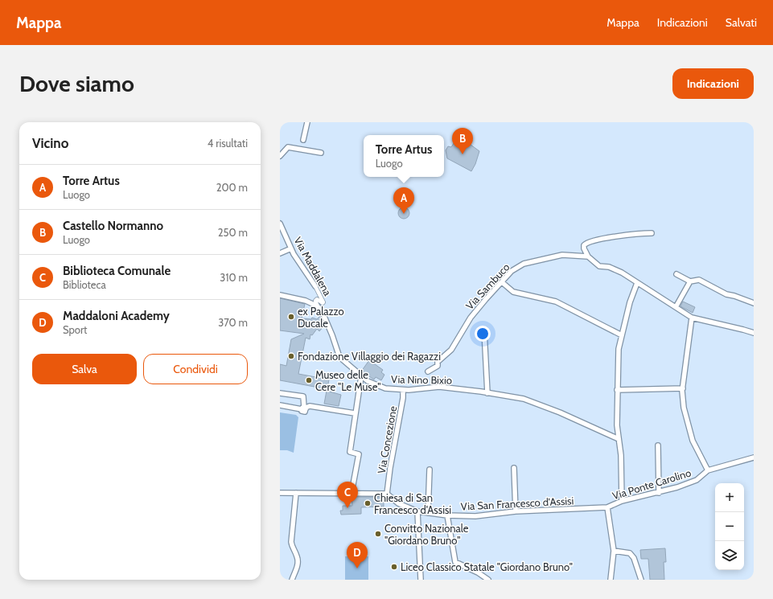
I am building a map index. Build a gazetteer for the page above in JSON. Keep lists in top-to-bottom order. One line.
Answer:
{"streets":{"street":["Via Maddalena","Via Sambuco","Via Nino Bixio","Via Concezione","Via Ponte Carolino","Via San Francesco d'Assisi"]},"crossings":[["Via Maddalena","Via Nino Bixio"],["Via Nino Bixio","Via Concezione"],["Via Concezione","Via San Francesco d'Assisi"],["Via Ponte Carolino","Via San Francesco d'Assisi"]],"places":["ex Palazzo Ducale","Fondazione Villaggio dei Ragazzi","Museo delle Cere \"Le Muse\"","Chiesa di San Francesco d'Assisi","Convitto Nazionale \"Giordano Bruno\"","Liceo Classico Statale \"Giordano Bruno\""],"page":{"header":"Mappa","nav":["Mappa","Indicazioni","Salvati"],"buttons":["Indicazioni",["Salva","Condividi"]],"title":"Dove siamo","heading":["Vicino","4 risultati"],"pins":["B","A","C","D"],"popup":["Torre Artus","Luogo"],"list":[{"mark":"A","name":"Torre Artus","note":"Luogo","value":"200 m"},{"mark":"B","name":"Castello Normanno","note":"Luogo","value":"250 m"},{"mark":"C","name":"Biblioteca Comunale","note":"Biblioteca","value":"310 m"},{"mark":"D","name":"Maddaloni Academy","note":"Sport","value":"370 m"}],"map_buttons":["+","−"]}}
